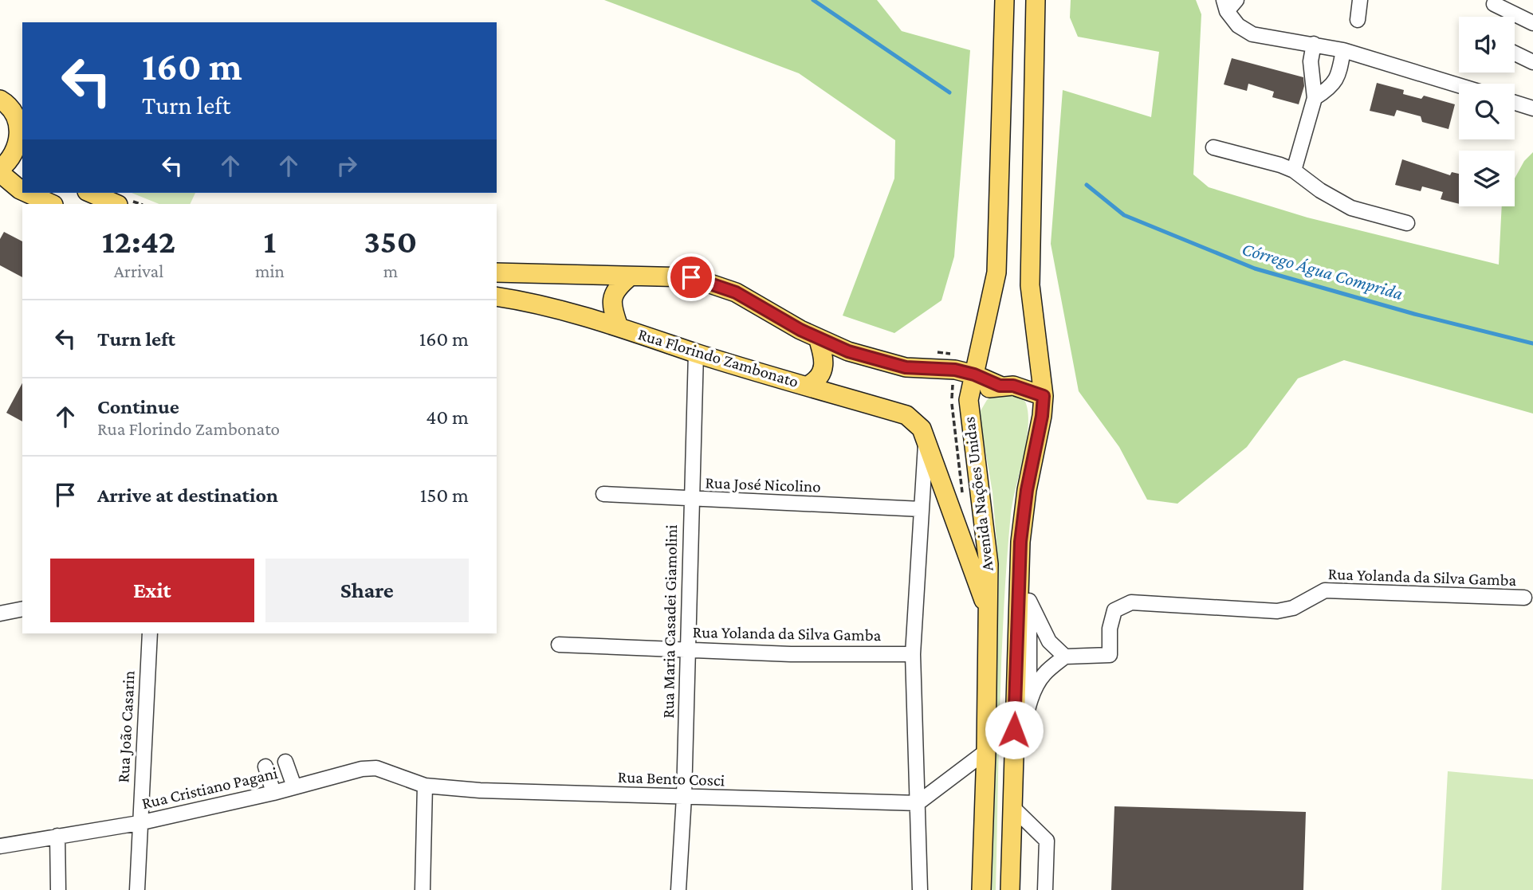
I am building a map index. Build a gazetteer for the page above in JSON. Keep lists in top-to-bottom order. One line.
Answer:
{"streets":{"main road":["Rua Florindo Zambonato","Avenida Nações Unidas"],"street":["Rua José Nicolino","Rua Yolanda da Silva Gamba","Rua Maria Casadei Giamolini","Rua João Casarin","Rua Bento Cosci","Rua Cristiano Pagani"]},"crossings":[["Rua Florindo Zambonato","Avenida Nações Unidas"],["Rua Florindo Zambonato","Rua Maria Casadei Giamolini"],["Rua José Nicolino","Rua Maria Casadei Giamolini"],["Rua Yolanda da Silva Gamba","Rua Maria Casadei Giamolini"],["Rua Maria Casadei Giamolini","Rua Bento Cosci"],["Rua João Casarin","Rua Cristiano Pagani"],["Rua Bento Cosci","Rua Cristiano Pagani"]],"water":["Córrego Água Comprida"],"page":{"turn":["160 m","Turn left"],"eta":["12:42","Arrival","1","min","350","m"],"list":[{"name":"Turn left","value":"160 m"},{"name":"Continue","note":"Rua Florindo Zambonato","value":"40 m"},{"name":"Arrive at destination","value":"150 m"}],"buttons":["Exit","Share"]}}
